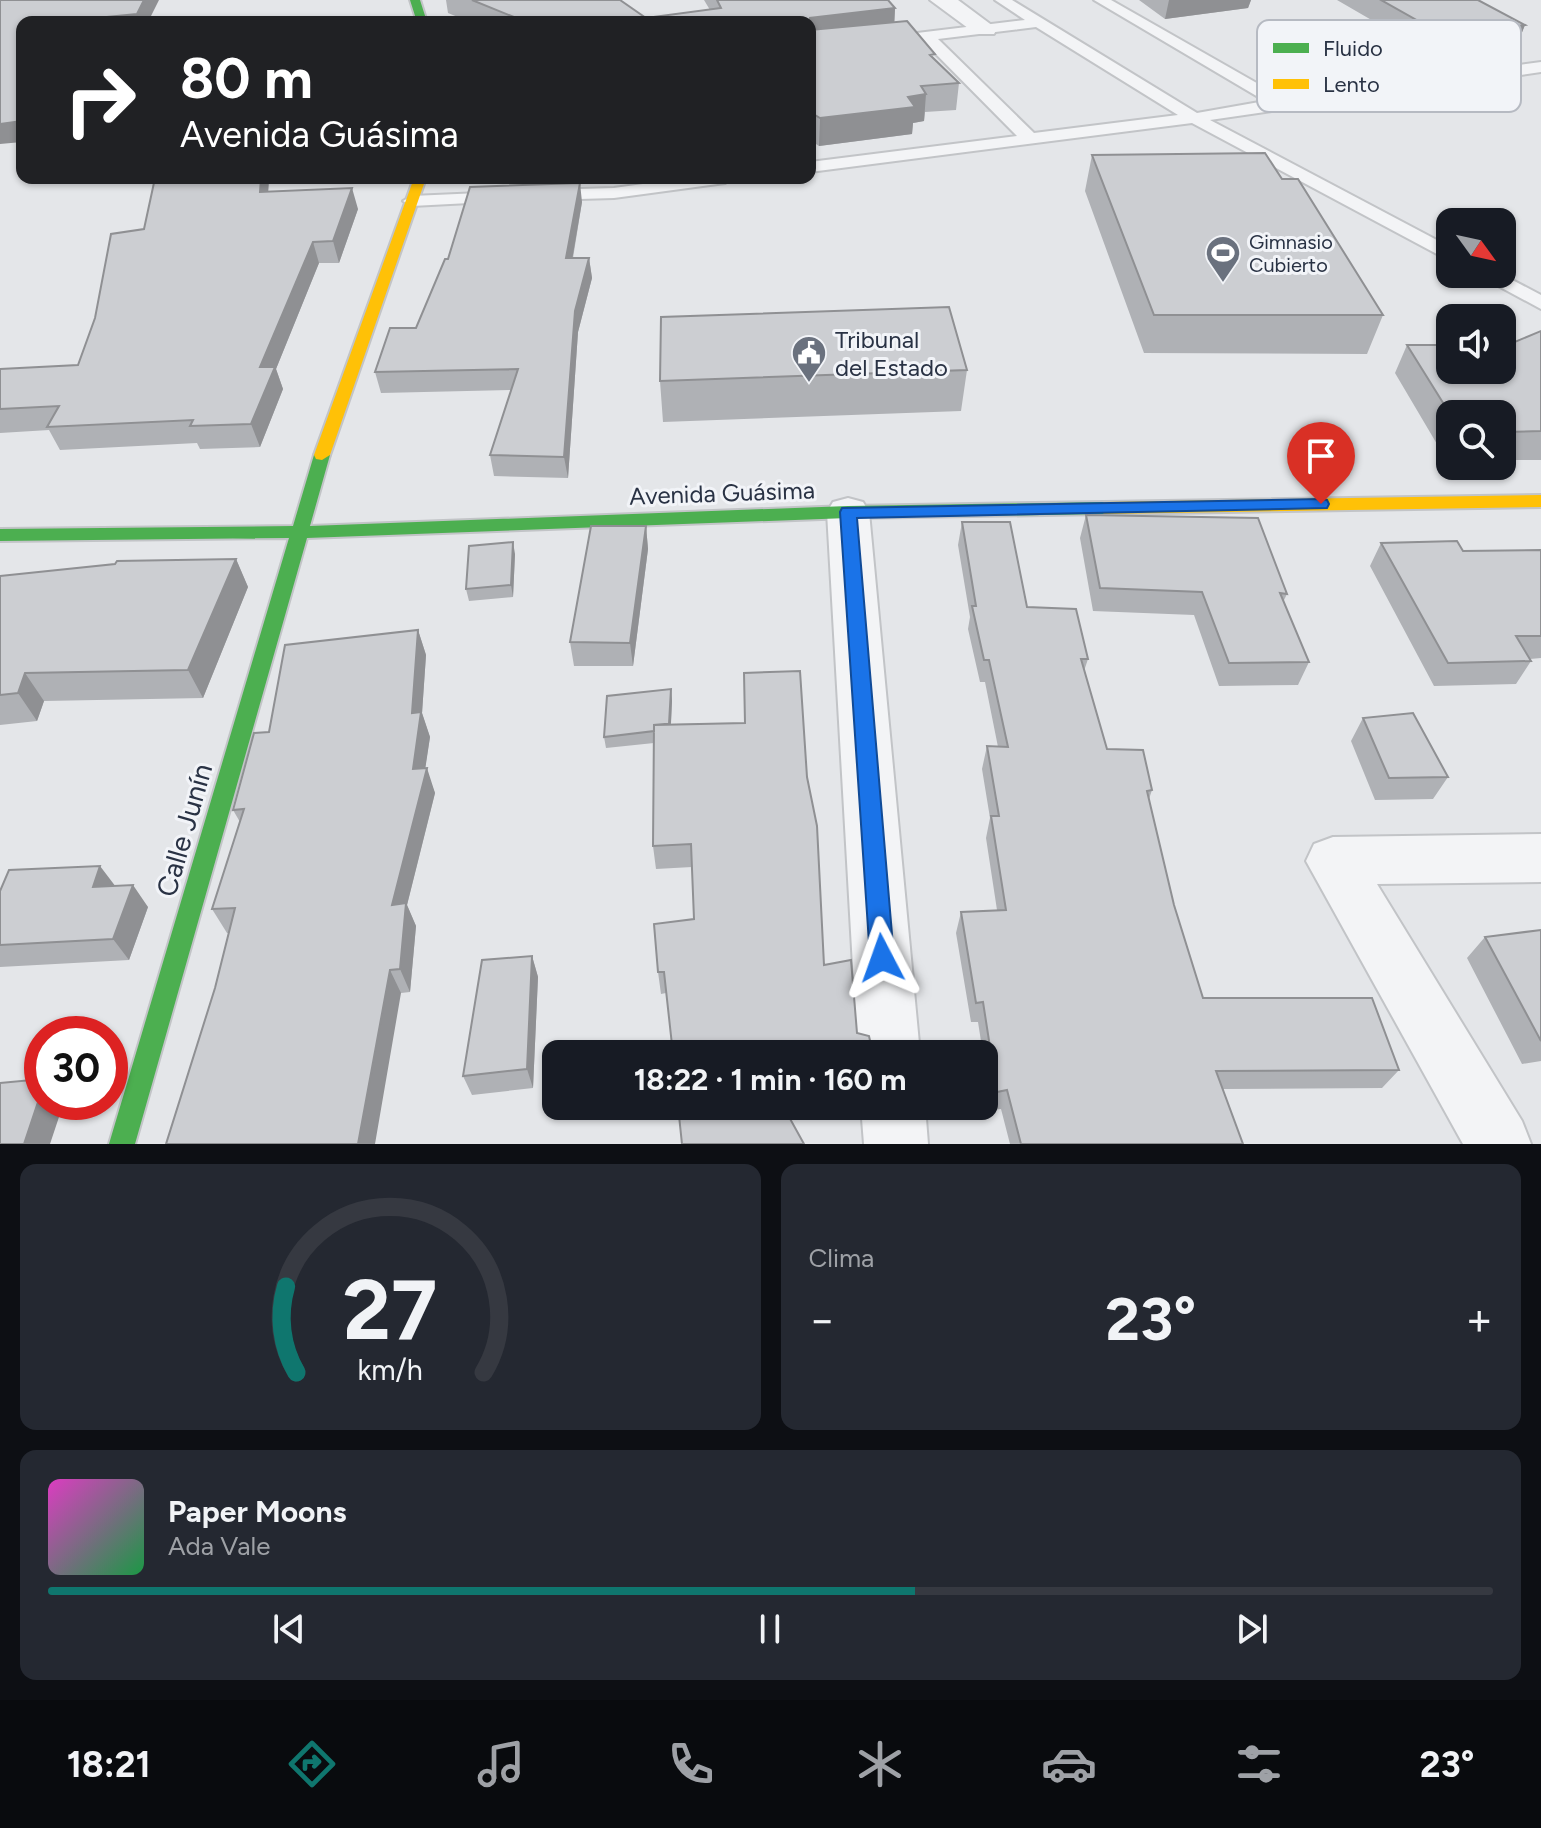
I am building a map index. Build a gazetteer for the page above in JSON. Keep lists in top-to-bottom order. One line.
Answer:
{"streets":{"main road":["Avenida Guásima","Calle Junín"]},"crossings":[["Avenida Guásima","Calle Junín"]],"places":{"sports":["Gimnasio Cubierto"],"public building":["Tribunal del Estado"]},"legend":["Fluido","Lento"],"north":"bottom right","page":{"turn":["80 m","Avenida Guásima"],"limit":"30","trip":"18:22 · 1 min · 160 m","tile":"Clima","heat":["−","23°","+"],"song":["Paper Moons","Ada Vale"],"tabs":["18:21","23°"],"gauge":["27","km/h"]}}
